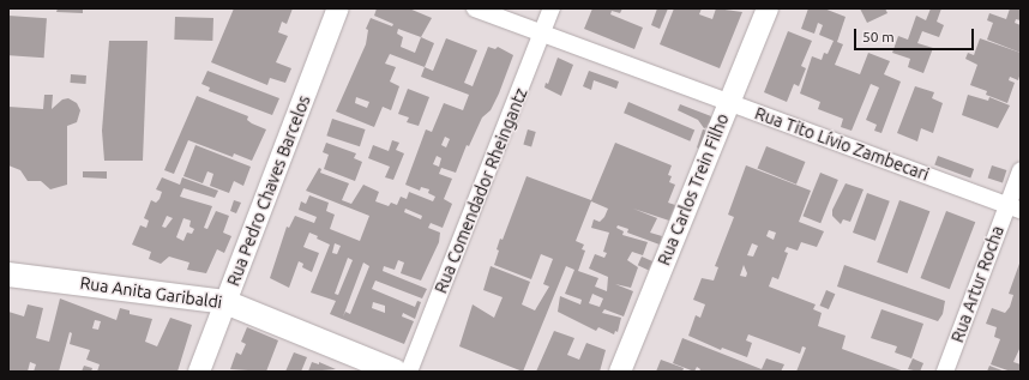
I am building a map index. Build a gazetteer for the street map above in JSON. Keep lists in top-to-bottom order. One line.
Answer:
{"streets":{"main road":["Rua Anita Garibaldi"],"street":["Rua Tito Lívio Zambecari","Rua Carlos Trein Filho","Rua Pedro Chaves Barcelos","Rua Comendador Rheingantz","Rua Artur Rocha"]},"crossings":[["Rua Tito Lívio Zambecari","Rua Carlos Trein Filho"],["Rua Tito Lívio Zambecari","Rua Comendador Rheingantz"],["Rua Tito Lívio Zambecari","Rua Artur Rocha"],["Rua Pedro Chaves Barcelos","Rua Anita Garibaldi"]],"scale_bar":"50 m"}
